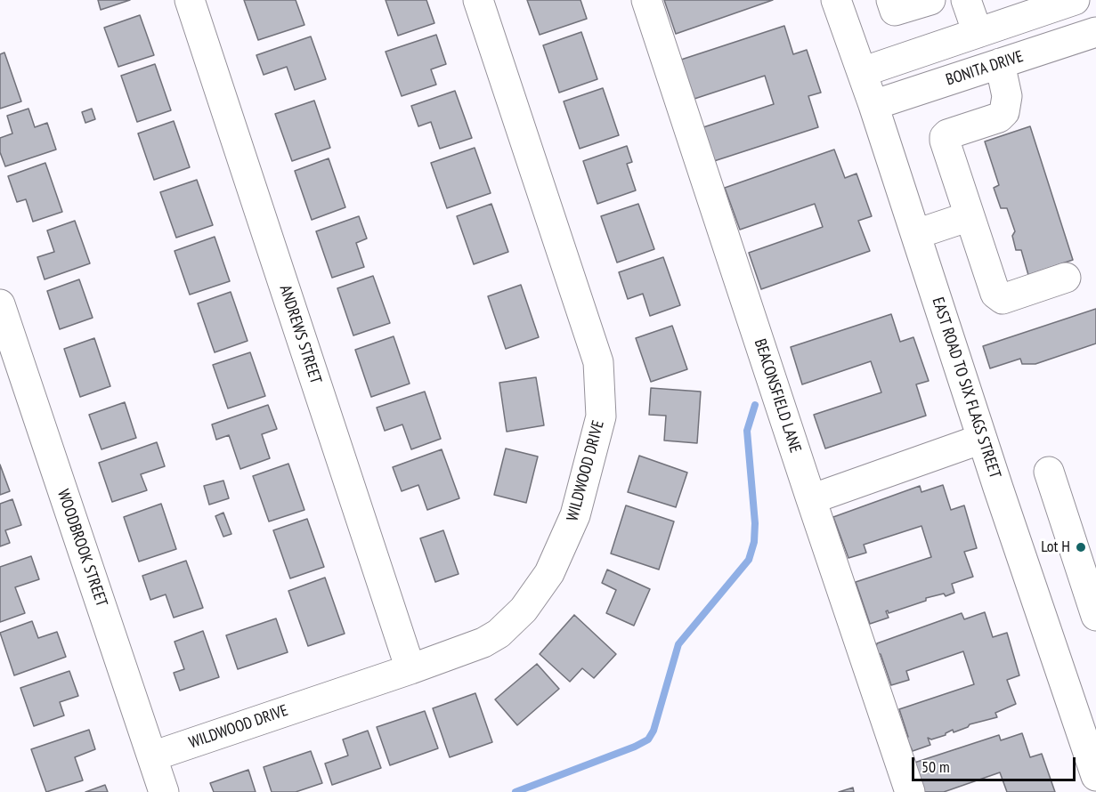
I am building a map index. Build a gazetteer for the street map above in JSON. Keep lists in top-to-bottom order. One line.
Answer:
{"streets":{"street":["BONITA DRIVE","ANDREWS STREET","EAST ROAD TO SIX FLAGS STREET","BEACONSFIELD LANE","WILDWOOD DRIVE","WOODBROOK STREET"]},"crossings":[["BONITA DRIVE","EAST ROAD TO SIX FLAGS STREET"],["ANDREWS STREET","WILDWOOD DRIVE"],["WILDWOOD DRIVE","WOODBROOK STREET"]],"places":["Lot H"],"scale_bar":"50 m"}
